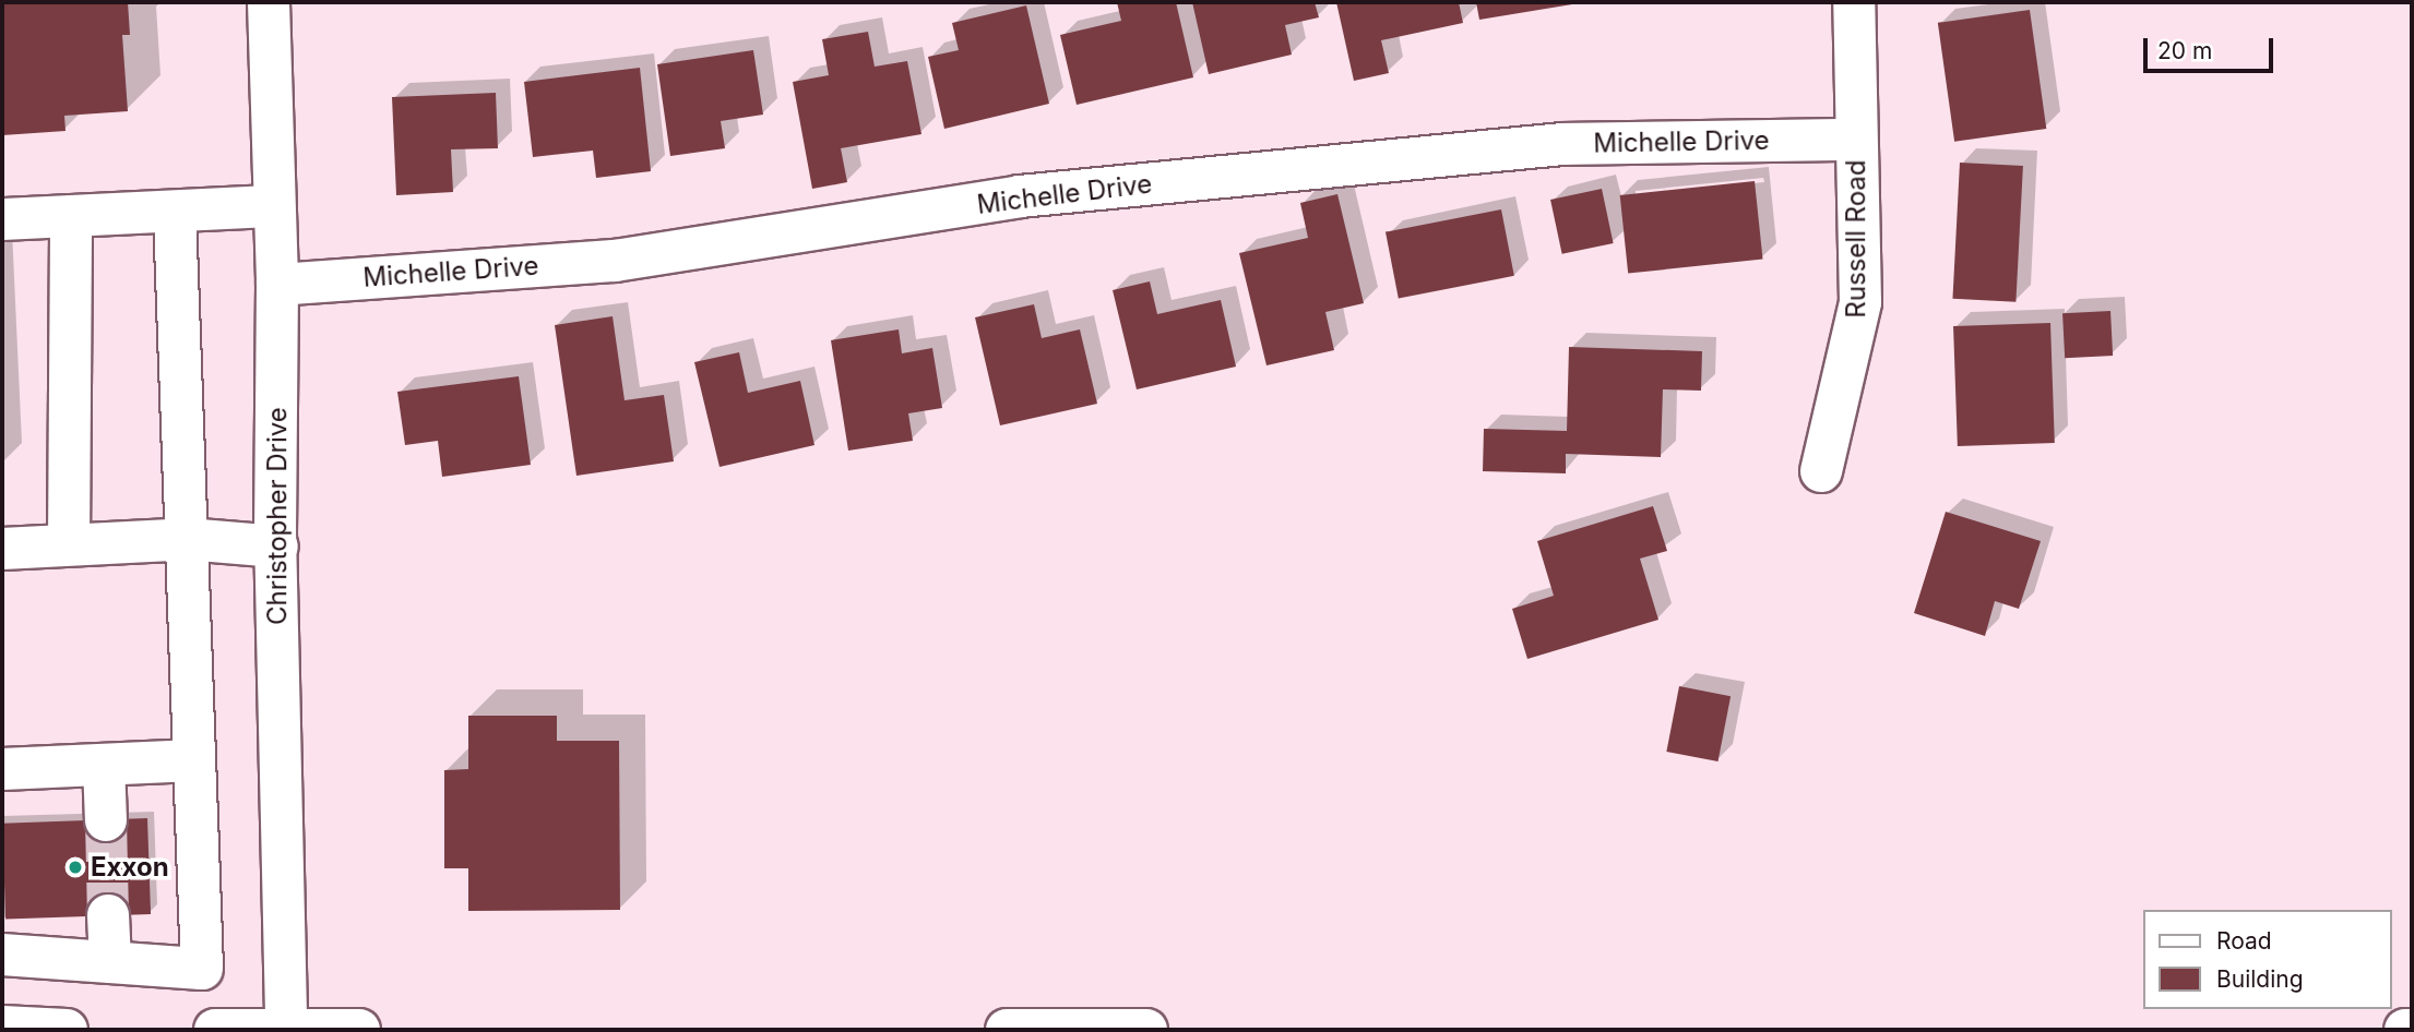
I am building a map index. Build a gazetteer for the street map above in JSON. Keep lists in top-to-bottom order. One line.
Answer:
{"streets":{"street":["Michelle Drive","Russell Road","Christopher Drive"]},"crossings":[["Michelle Drive","Russell Road"],["Michelle Drive","Christopher Drive"]],"places":["Exxon"],"legend":["Road","Building"],"scale_bar":"20 m"}
